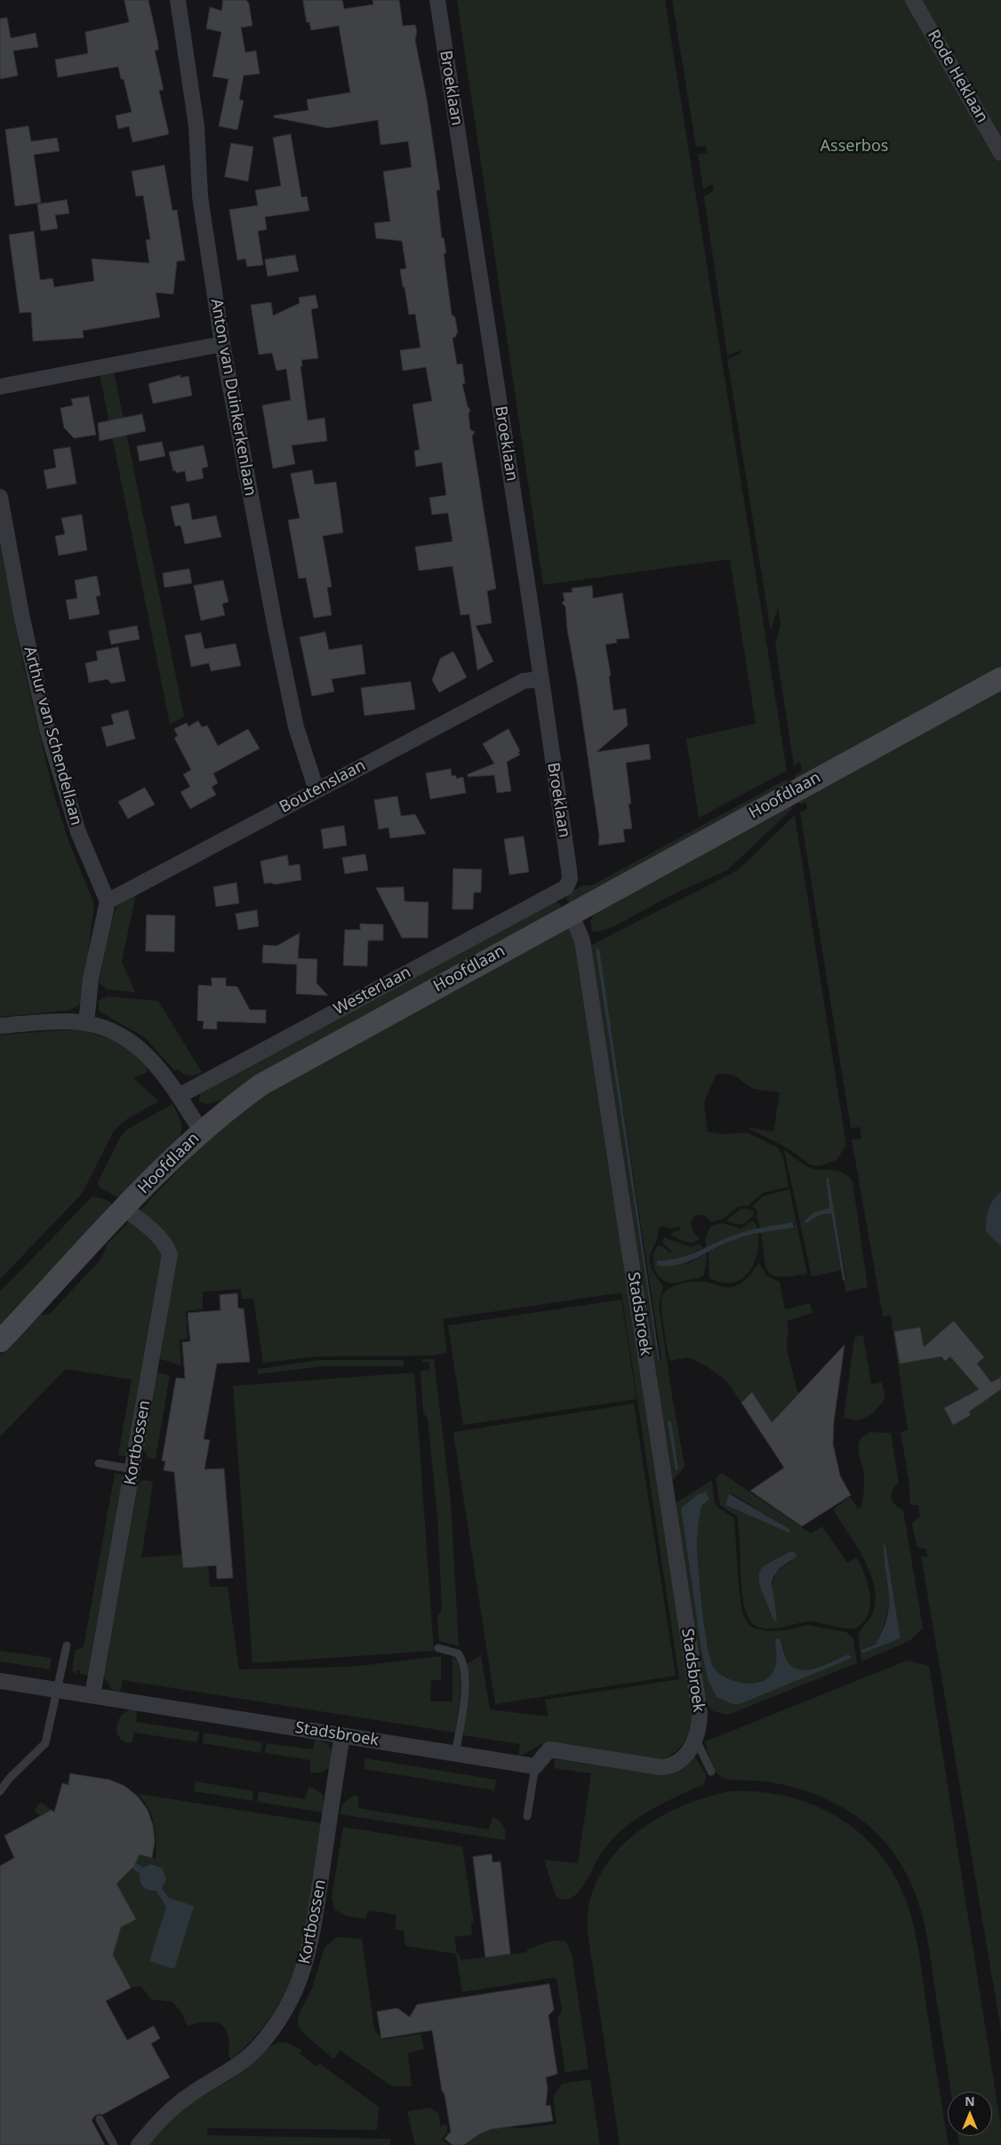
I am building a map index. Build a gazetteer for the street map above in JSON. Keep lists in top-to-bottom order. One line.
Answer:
{"streets":{"street":["Rode Heklaan","Broeklaan","Anton van Duinkerkenlaan","Arthur van Schendellaan","Boutenslaan","Hoofdlaan","Westerlaan","Stadsbroek","Kortbossen"]},"crossings":[["Broeklaan","Boutenslaan"],["Broeklaan","Westerlaan"],["Anton van Duinkerkenlaan","Boutenslaan"],["Arthur van Schendellaan","Boutenslaan"],["Hoofdlaan","Stadsbroek"],["Hoofdlaan","Kortbossen"],["Stadsbroek","Kortbossen"]],"parks":["Asserbos"],"north":"top"}
